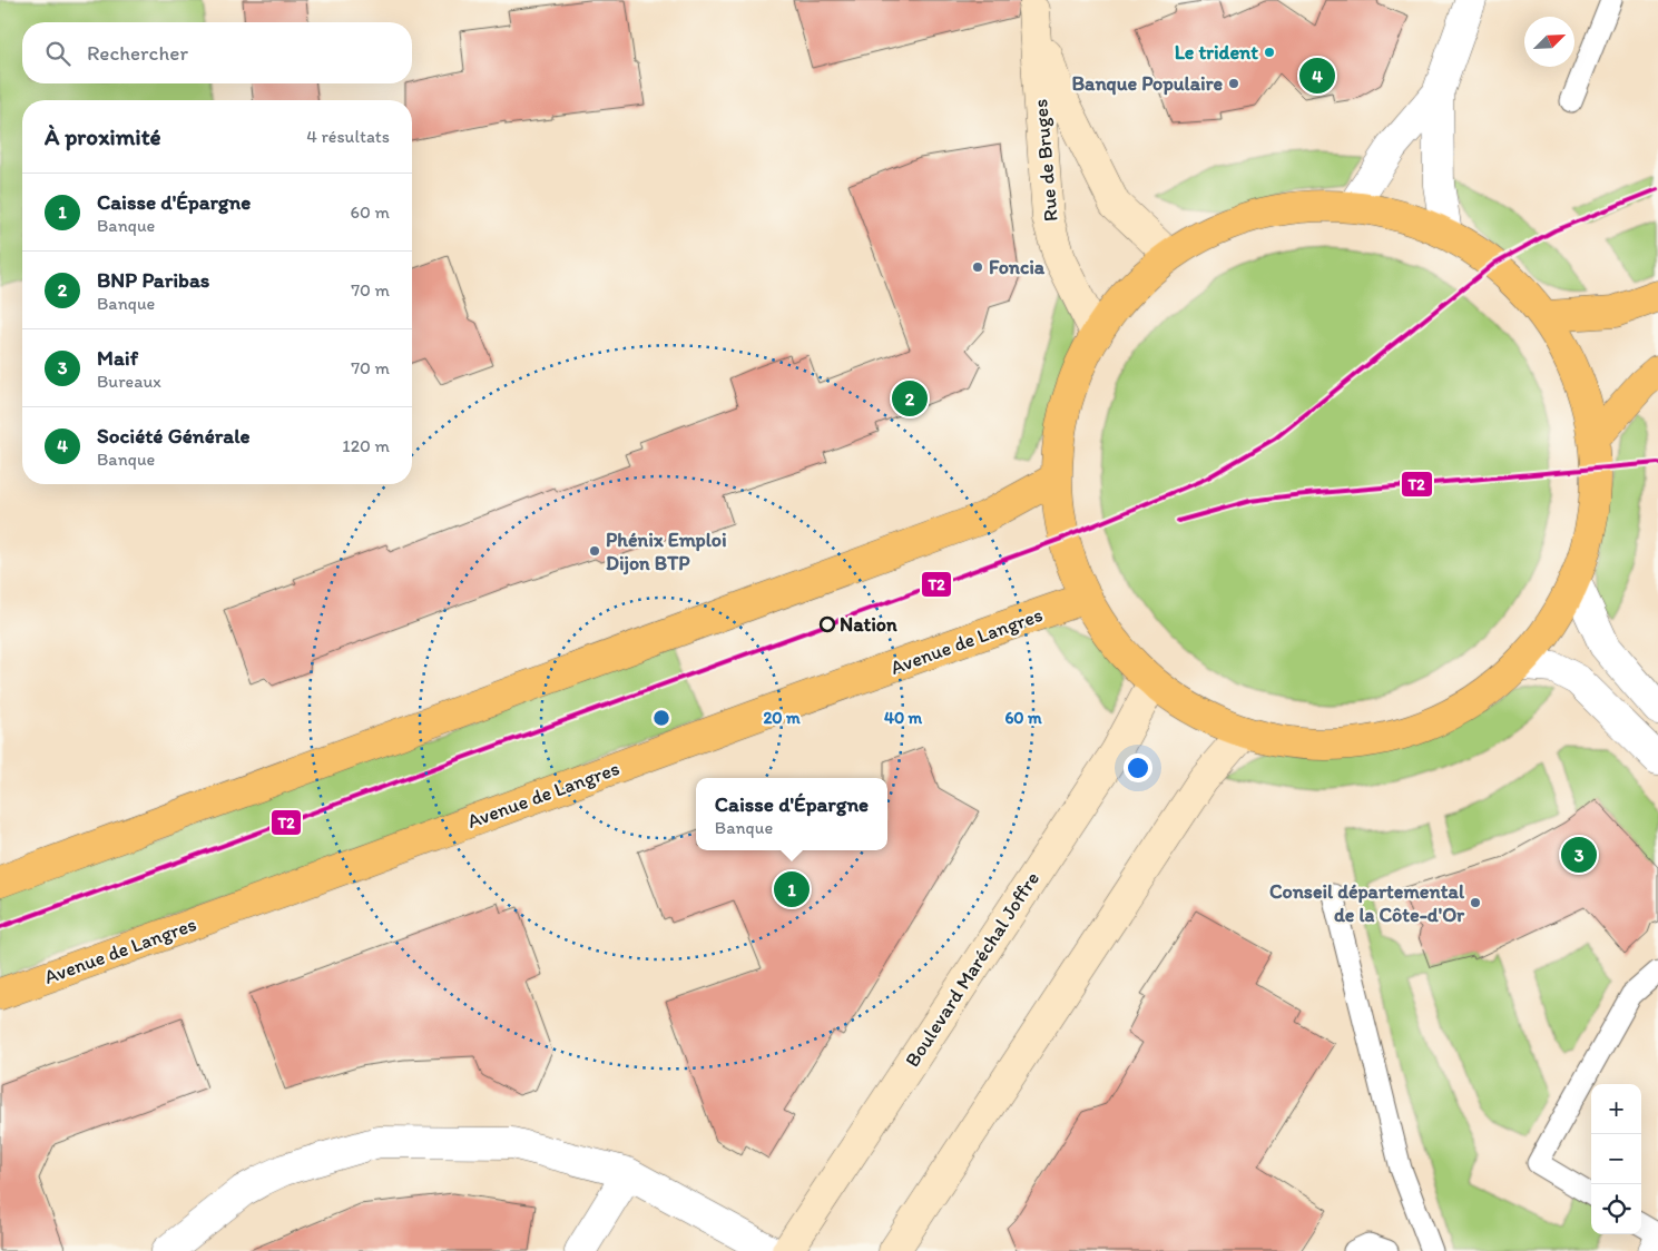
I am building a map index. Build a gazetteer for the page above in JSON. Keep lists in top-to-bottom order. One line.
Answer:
{"streets":{"main road":["Rue de Bruges","Avenue de Langres","Boulevard Maréchal Joffre"]},"places":["Le trident","Banque Populaire","Foncia","Phénix Emploi Dijon BTP","Nation","Conseil départemental de la Côte-d'Or"],"lines":["transit line T2"],"north":"top right","page":{"search":"Rechercher","pins":["4","2","3","1"],"heading":["À proximité","4 résultats"],"list":[{"mark":"1","name":"Caisse d'Épargne","note":"Banque","value":"60 m"},{"mark":"2","name":"BNP Paribas","note":"Banque","value":"70 m"},{"mark":"3","name":"Maif","note":"Bureaux","value":"70 m"},{"mark":"4","name":"Société Générale","note":"Banque","value":"120 m"}],"popup":["Caisse d'Épargne","Banque"],"map_buttons":["+","−"]},"rings":["20 m","40 m","60 m"]}
